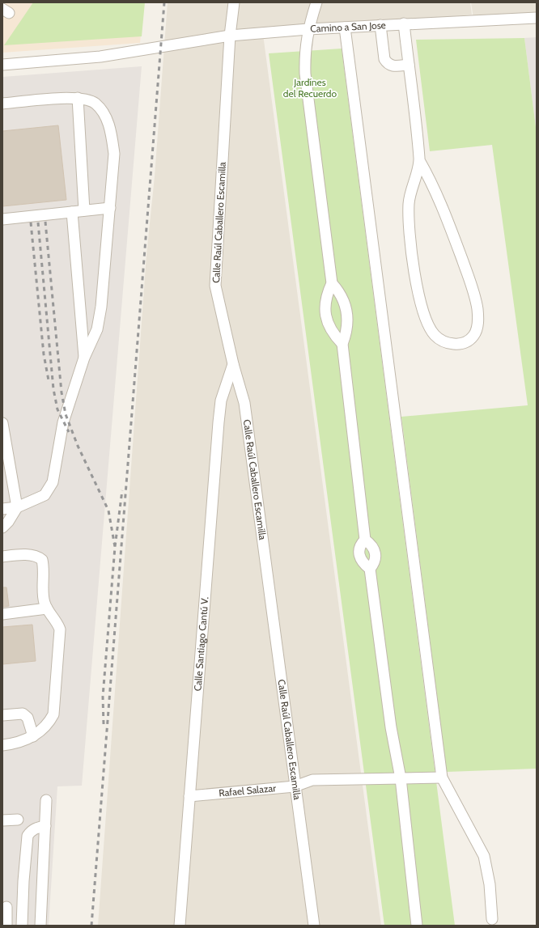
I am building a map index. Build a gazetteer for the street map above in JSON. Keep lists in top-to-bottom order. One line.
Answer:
{"streets":{"street":["Camino a San Jose","Calle Raúl Caballero Escamilla","Calle Santiago Cantú V.","Rafael Salazar"]},"crossings":[["Camino a San Jose","Calle Raúl Caballero Escamilla"],["Calle Raúl Caballero Escamilla","Calle Santiago Cantú V."],["Calle Raúl Caballero Escamilla","Rafael Salazar"],["Calle Santiago Cantú V.","Rafael Salazar"]],"parks":["Jardínes del Recuerdo"]}
